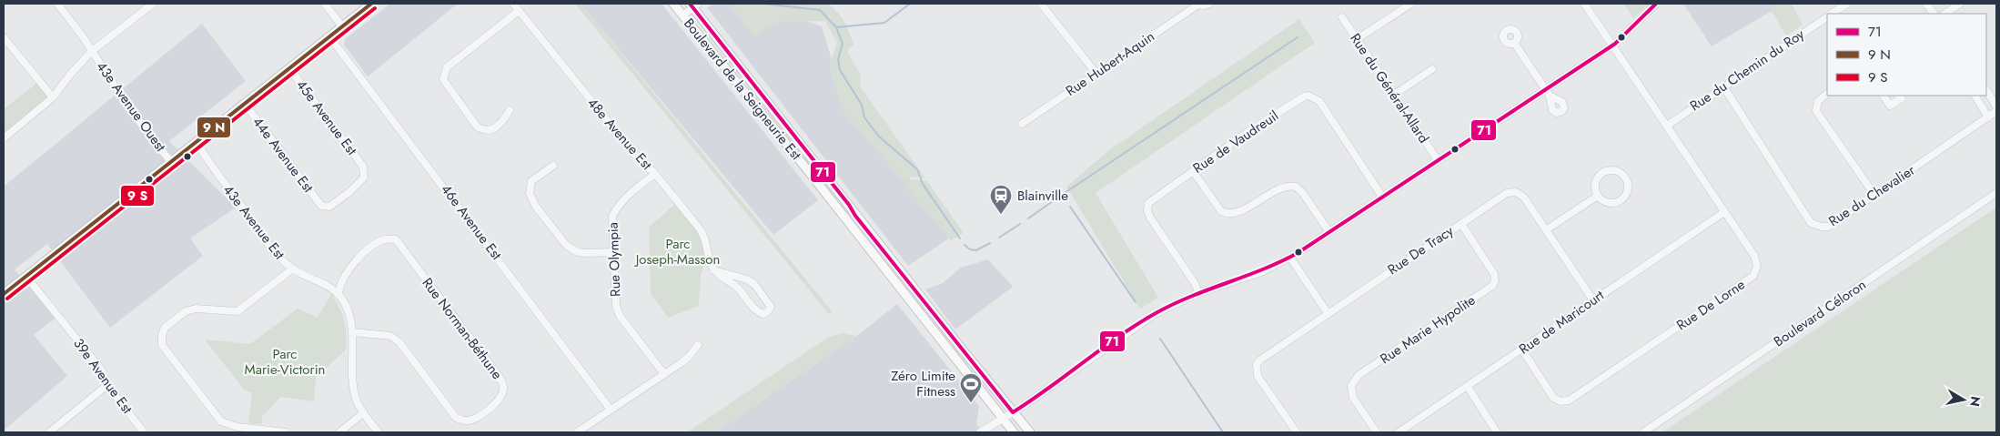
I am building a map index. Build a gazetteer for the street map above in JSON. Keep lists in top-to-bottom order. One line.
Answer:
{"streets":{"main road":["Boulevard de la Seigneurie Est"],"street":["Rue Hubert-Aquin","Rue du Chemin du Roy","Rue du Général-Allard","43e Avenue Ouest","45e Avenue Est","48e Avenue Est","Rue de Vaudreuil","44e Avenue Est","Rue du Chevalier","43e Avenue Est","46e Avenue Est","Rue De Tracy","Rue Olympia","Rue De Lorne","Boulevard Céloron","Rue de Maricourt","Rue Norman-Béthune","Rue Marie Hypolite","39e Avenue Est"]},"crossings":[["Rue du Chemin du Roy","Rue du Chevalier"],["Rue du Chemin du Roy","Rue De Lorne"],["45e Avenue Est","44e Avenue Est"],["48e Avenue Est","Rue Olympia"],["43e Avenue Est","Rue Norman-Béthune"],["Rue De Tracy","Rue Marie Hypolite"],["Rue De Lorne","Rue de Maricourt"]],"parks":["Parc Joseph-Masson","Parc Marie-Victorin"],"places":{"station":["Blainville"],"sports":["Zéro Limite Fitness"]},"lines":["transit line 71"],"legend":["71","9 N","9 S"],"north":"right"}
